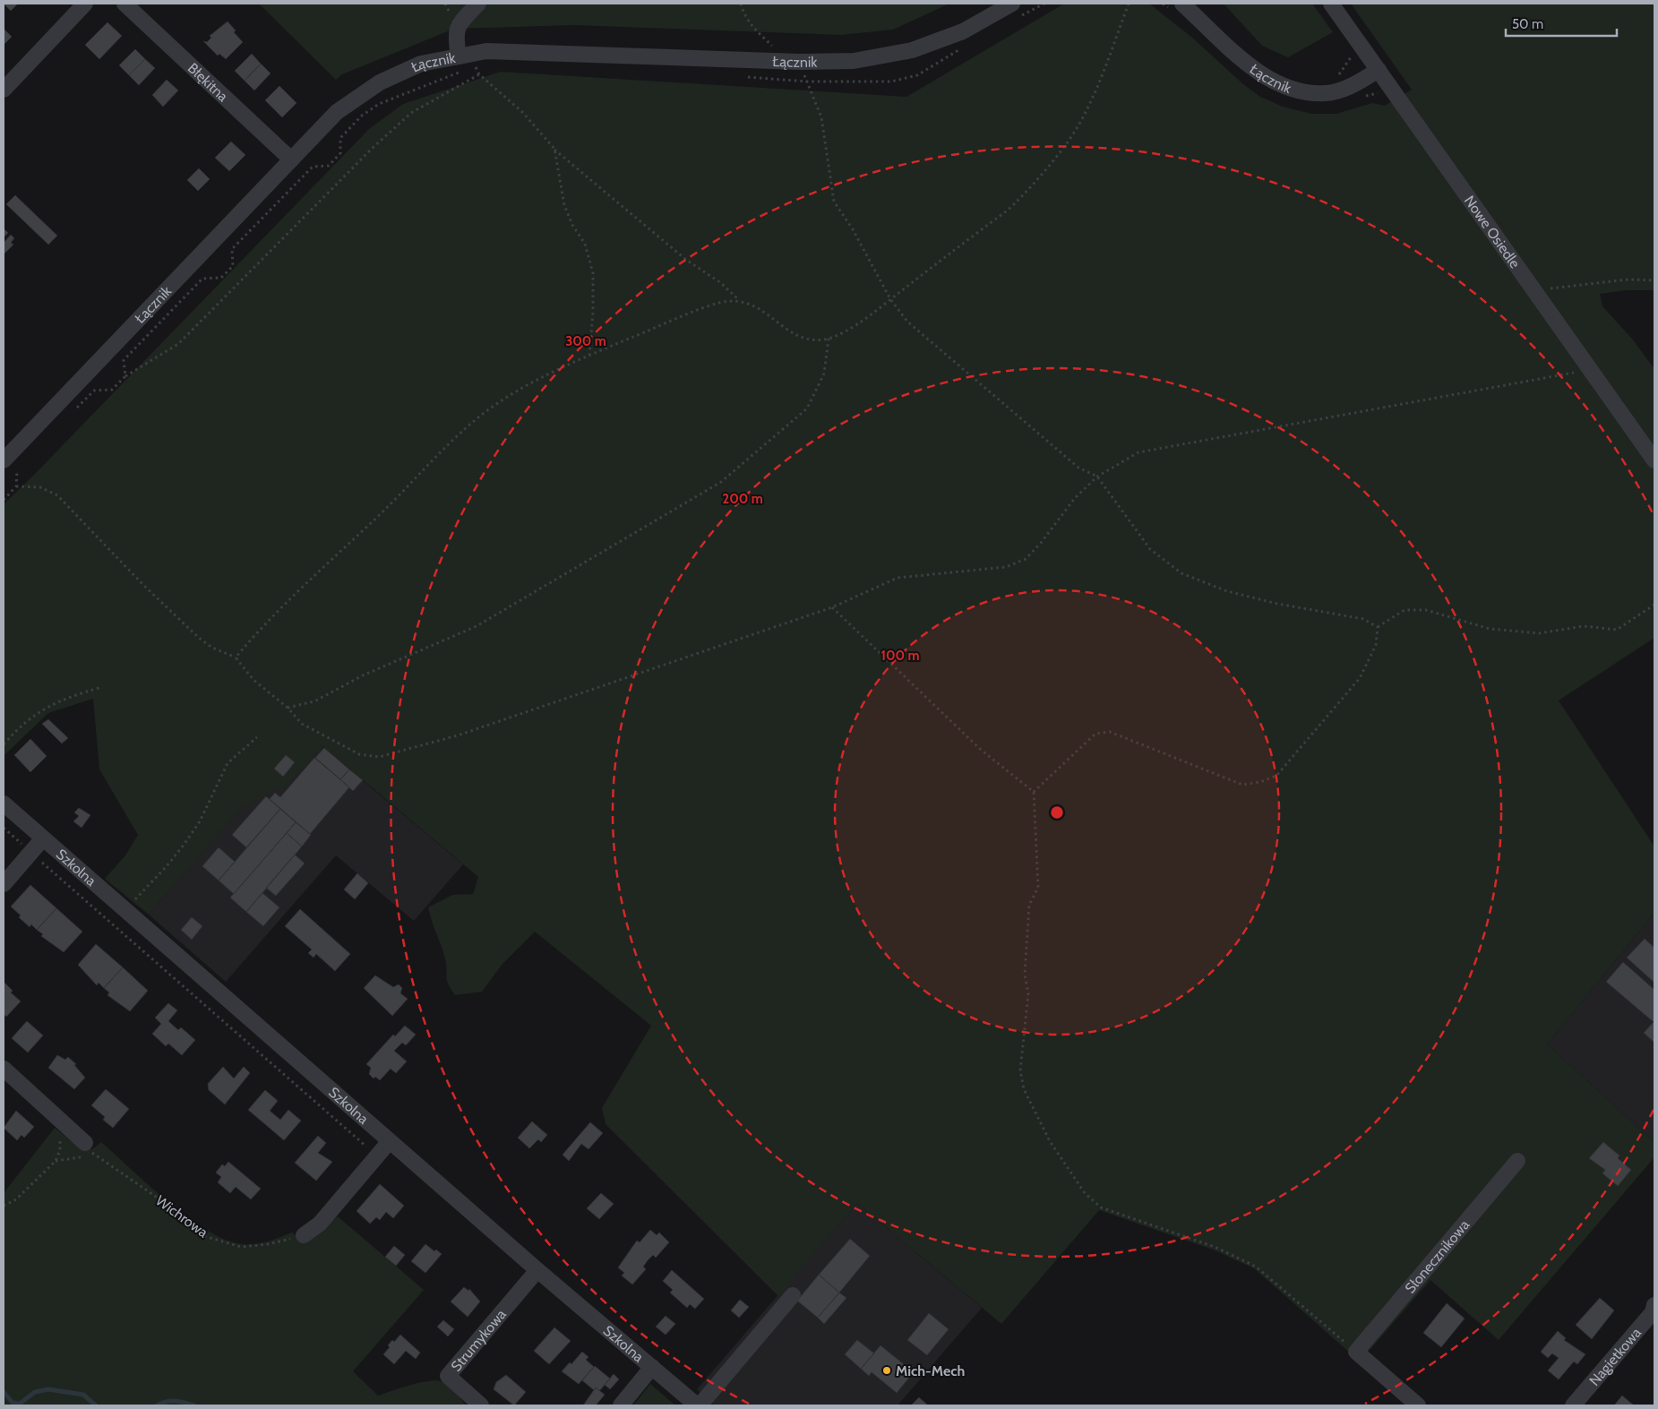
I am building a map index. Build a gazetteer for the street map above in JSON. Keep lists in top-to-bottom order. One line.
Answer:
{"streets":{"street":["Łącznik","Błękitna","Nowe Osiedle","Szkolna","Słonecznikowa","Strumykowa","Nagietkowa"],"path":["Wichrowa"]},"crossings":[["Łącznik","Błękitna"],["Łącznik","Nowe Osiedle"],["Szkolna","Strumykowa"]],"places":["Mich-Mech"],"scale_bar":"50 m","rings":["300 m","200 m","100 m"]}
